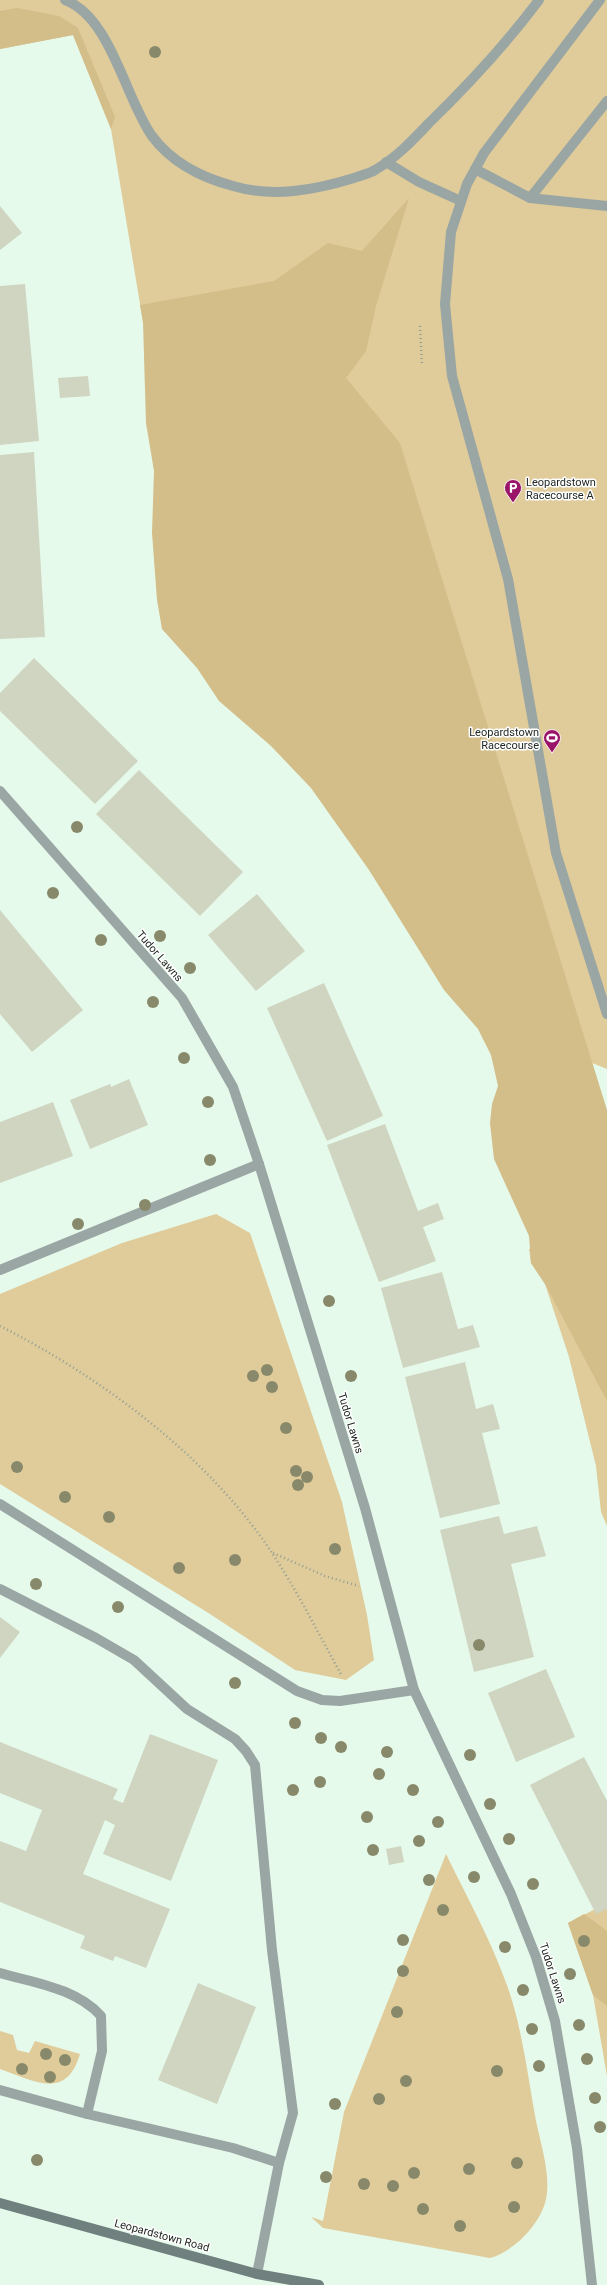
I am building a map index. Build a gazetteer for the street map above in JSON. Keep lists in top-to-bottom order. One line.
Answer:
{"streets":{"main road":["Leopardstown Road"],"street":["Tudor Lawns"]},"places":{"parking":["Leopardstown Racecourse A"],"sports":["Leopardstown Racecourse"]}}
